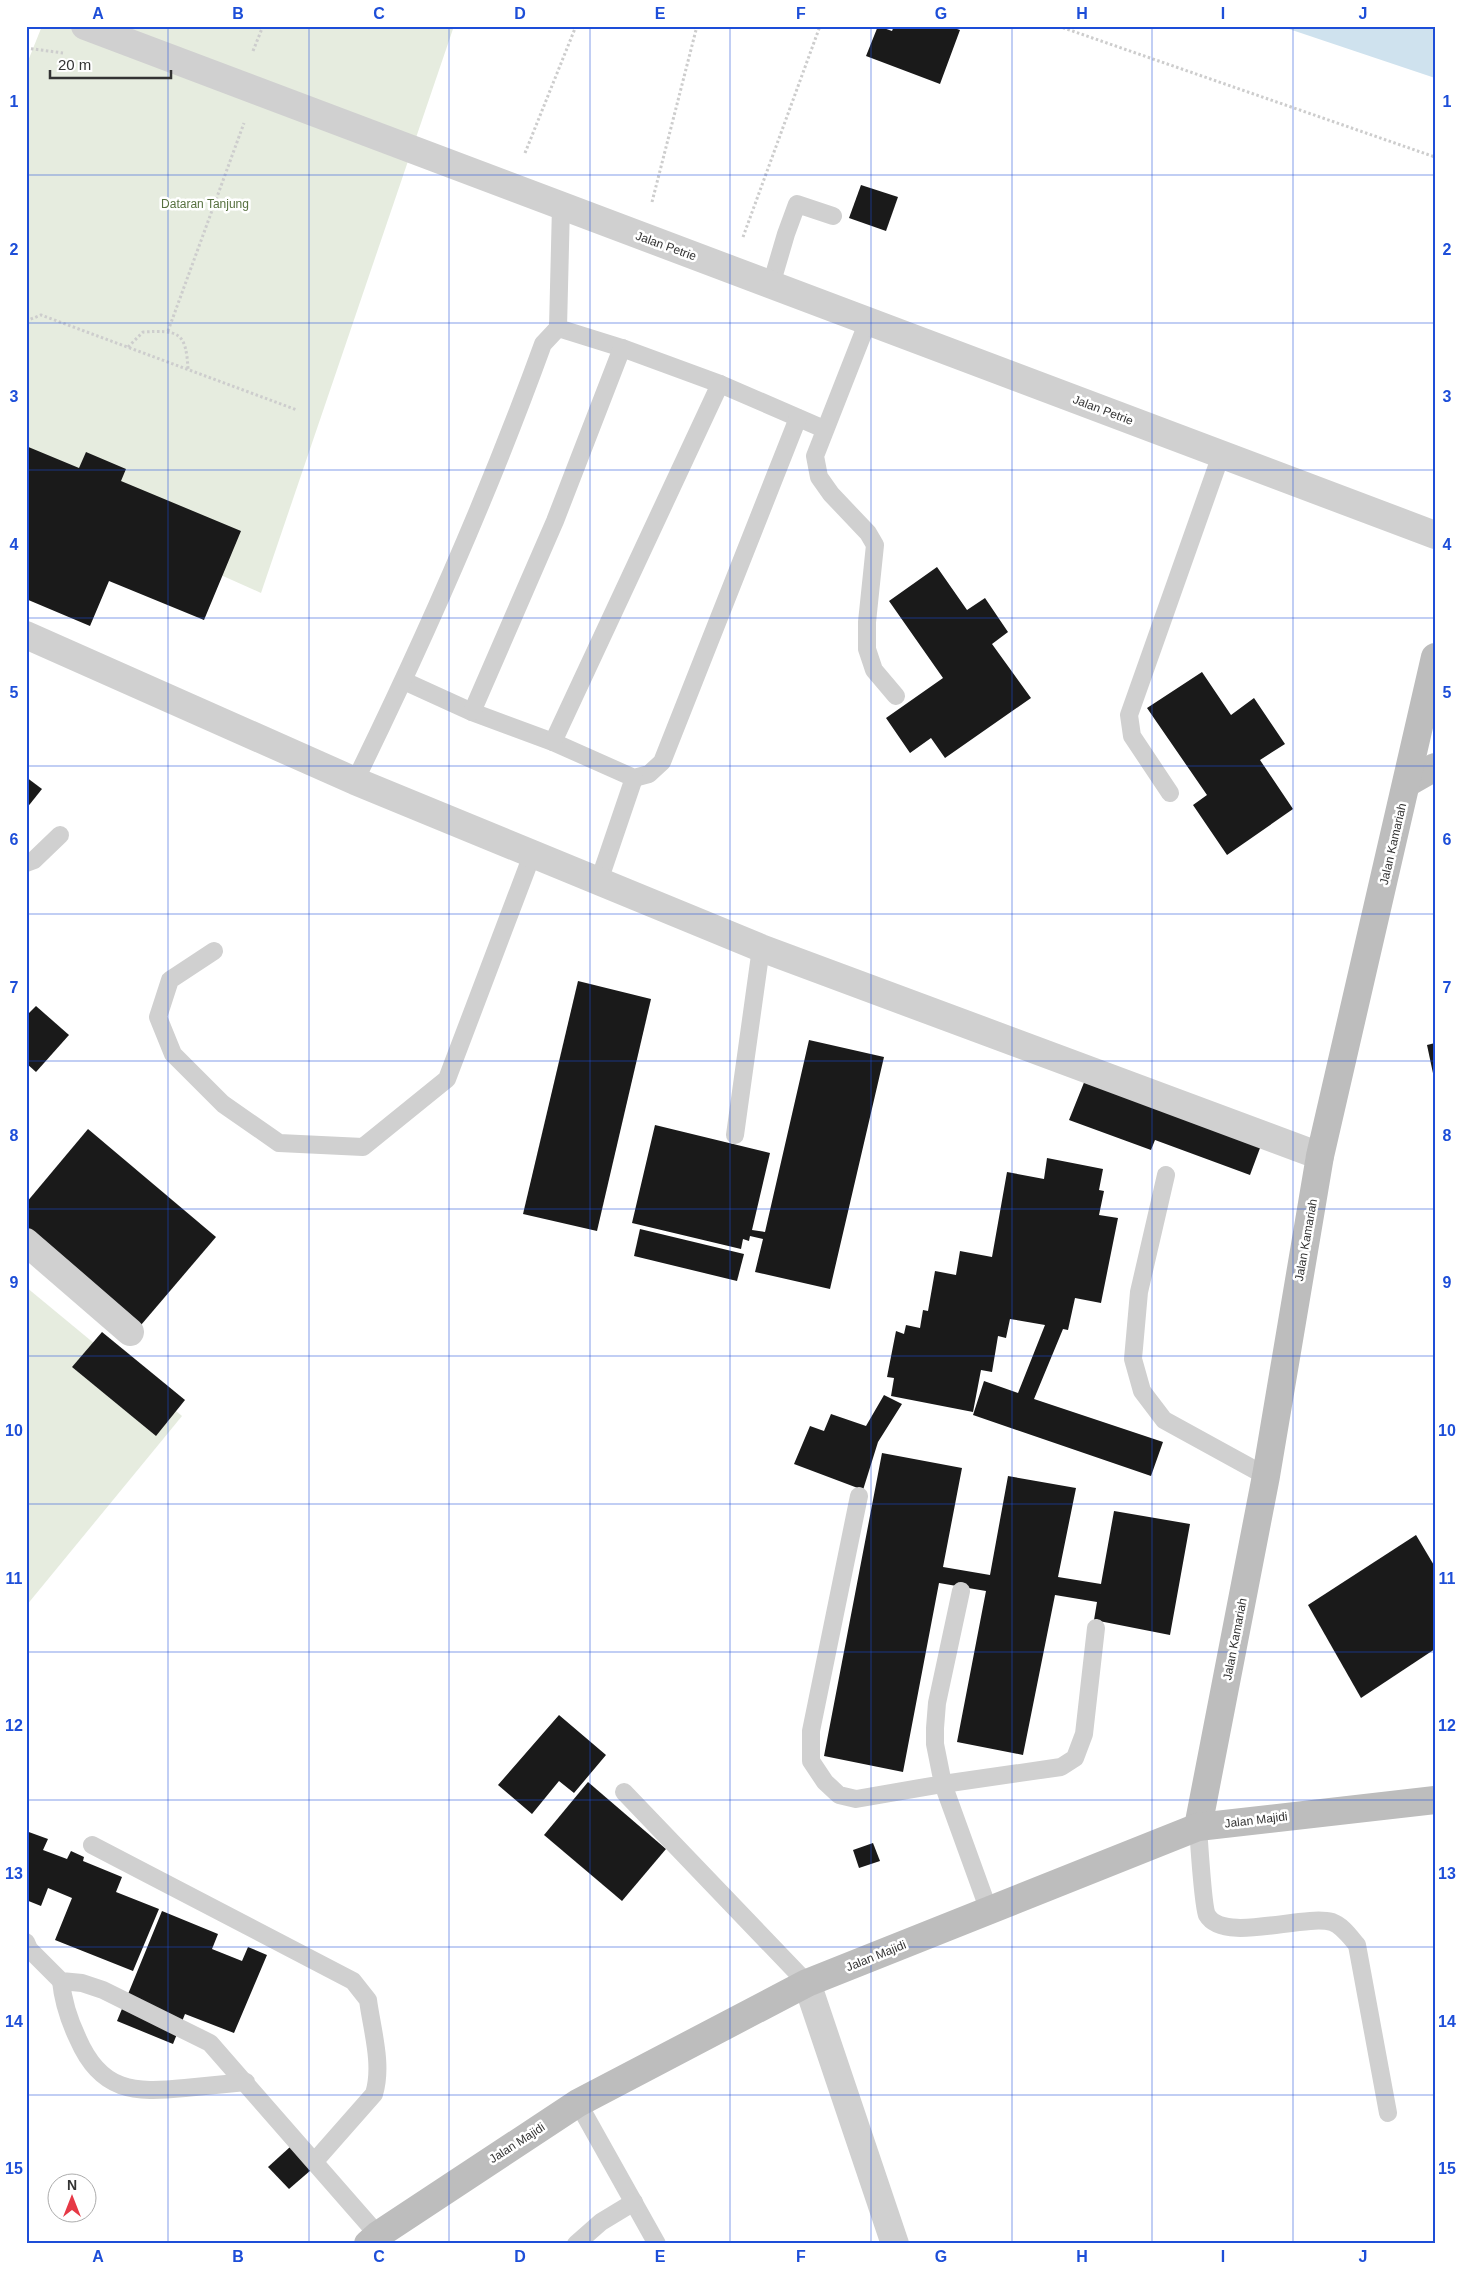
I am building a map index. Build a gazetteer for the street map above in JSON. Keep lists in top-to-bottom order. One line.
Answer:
{"streets":{"street":["Jalan Petrie","Jalan Kamariah","Jalan Majidi"]},"crossings":[["Jalan Kamariah","Jalan Majidi"]],"parks":["Dataran Tanjung"],"scale_bar":"20 m","north":"top","grid":{"columns":["A","B","C","D","E","F","G","H","I","J"],"rows":["1","2","3","4","5","6","7","8","9","10","11","12","13","14","15"]}}
